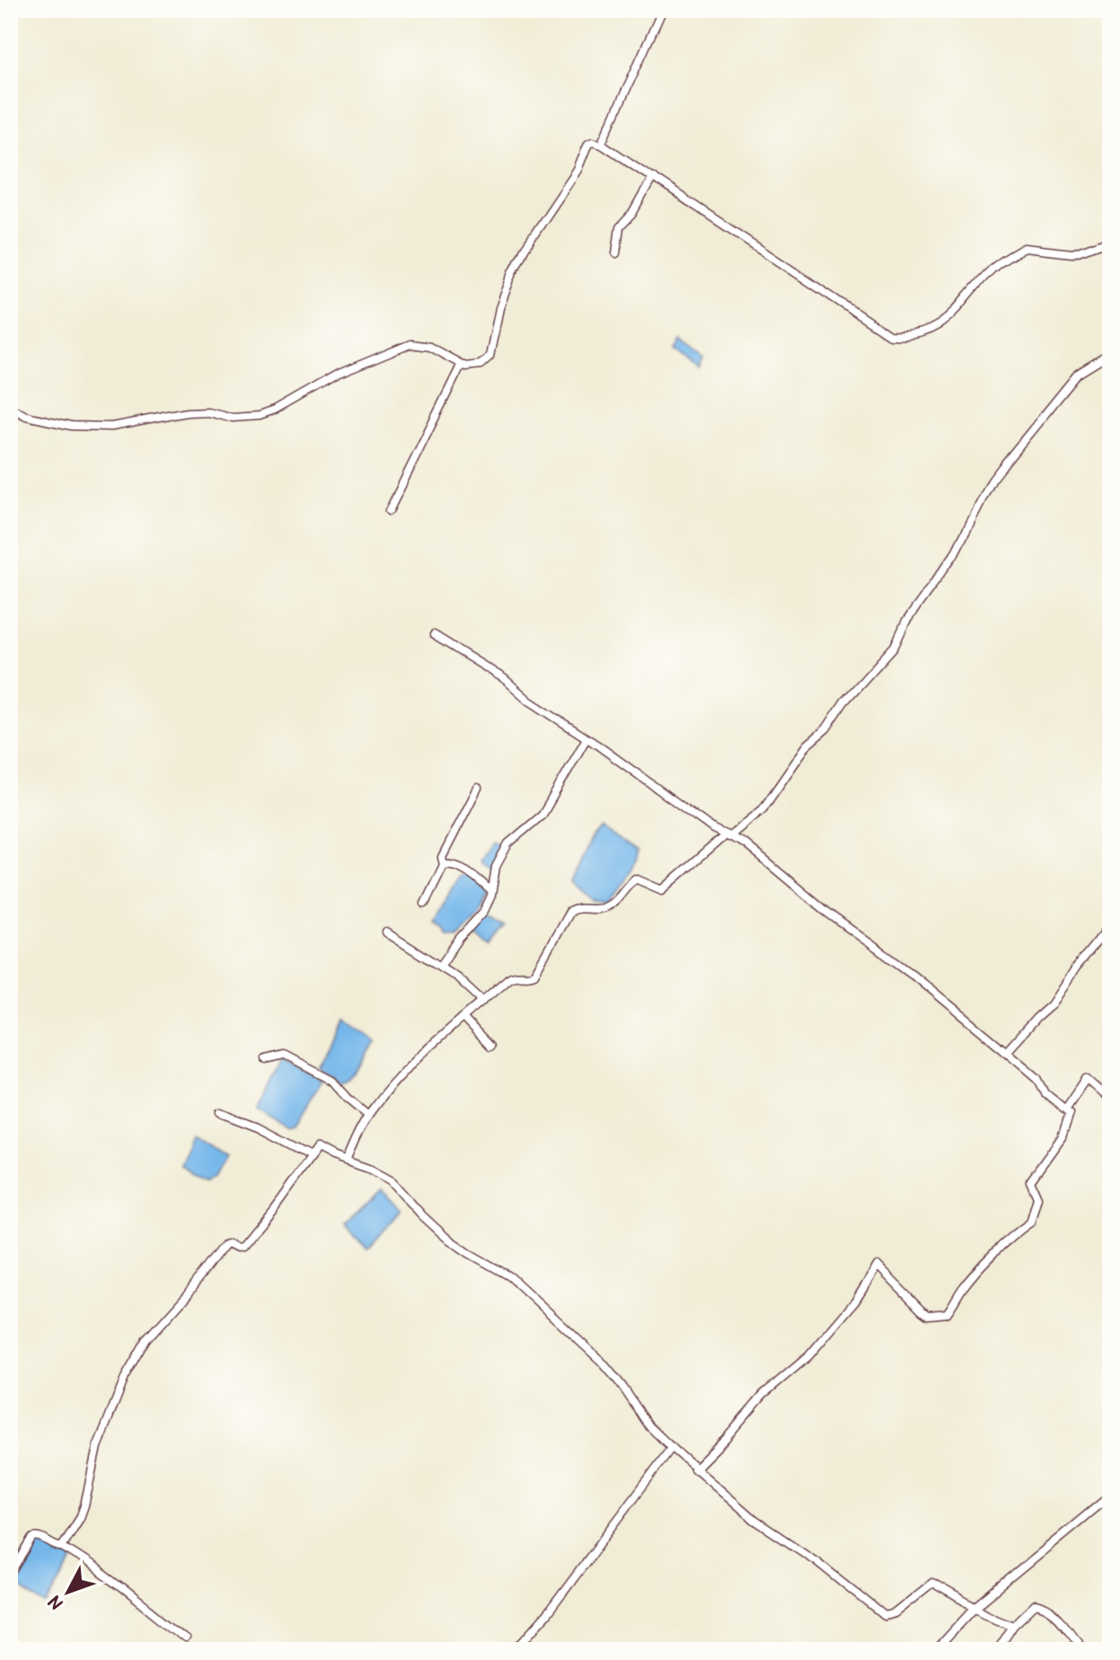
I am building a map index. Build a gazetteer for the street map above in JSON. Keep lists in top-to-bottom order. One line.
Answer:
{"north":"bottom left"}
